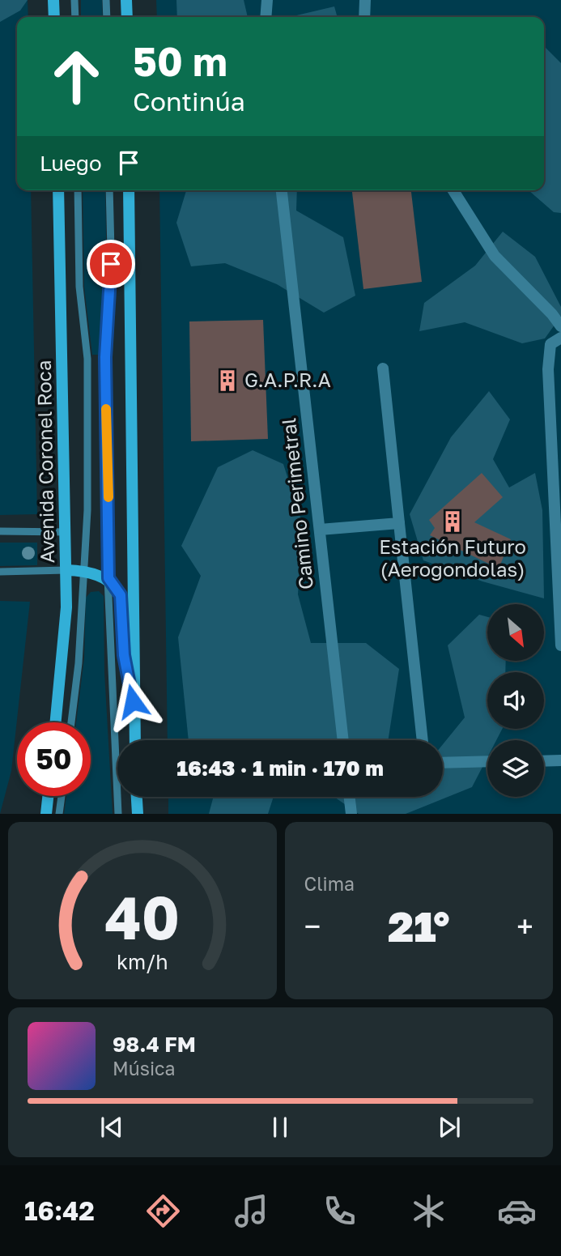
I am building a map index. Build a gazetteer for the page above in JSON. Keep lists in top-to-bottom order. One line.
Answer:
{"streets":{"main road":["Avenida Coronel Roca"],"street":["Camino Perimetral"]},"places":{"building":["G.A.P.R.A","Estación Futuro (Aerogondolas)"]},"north":"bottom right","page":{"turn":["50 m","Continúa"],"then":"Luego","limit":"50","trip":"16:43 · 1 min · 170 m","tile":"Clima","heat":["−","21°","+"],"song":["98.4 FM","Música"],"tabs":"16:42","gauge":["40","km/h"]}}
